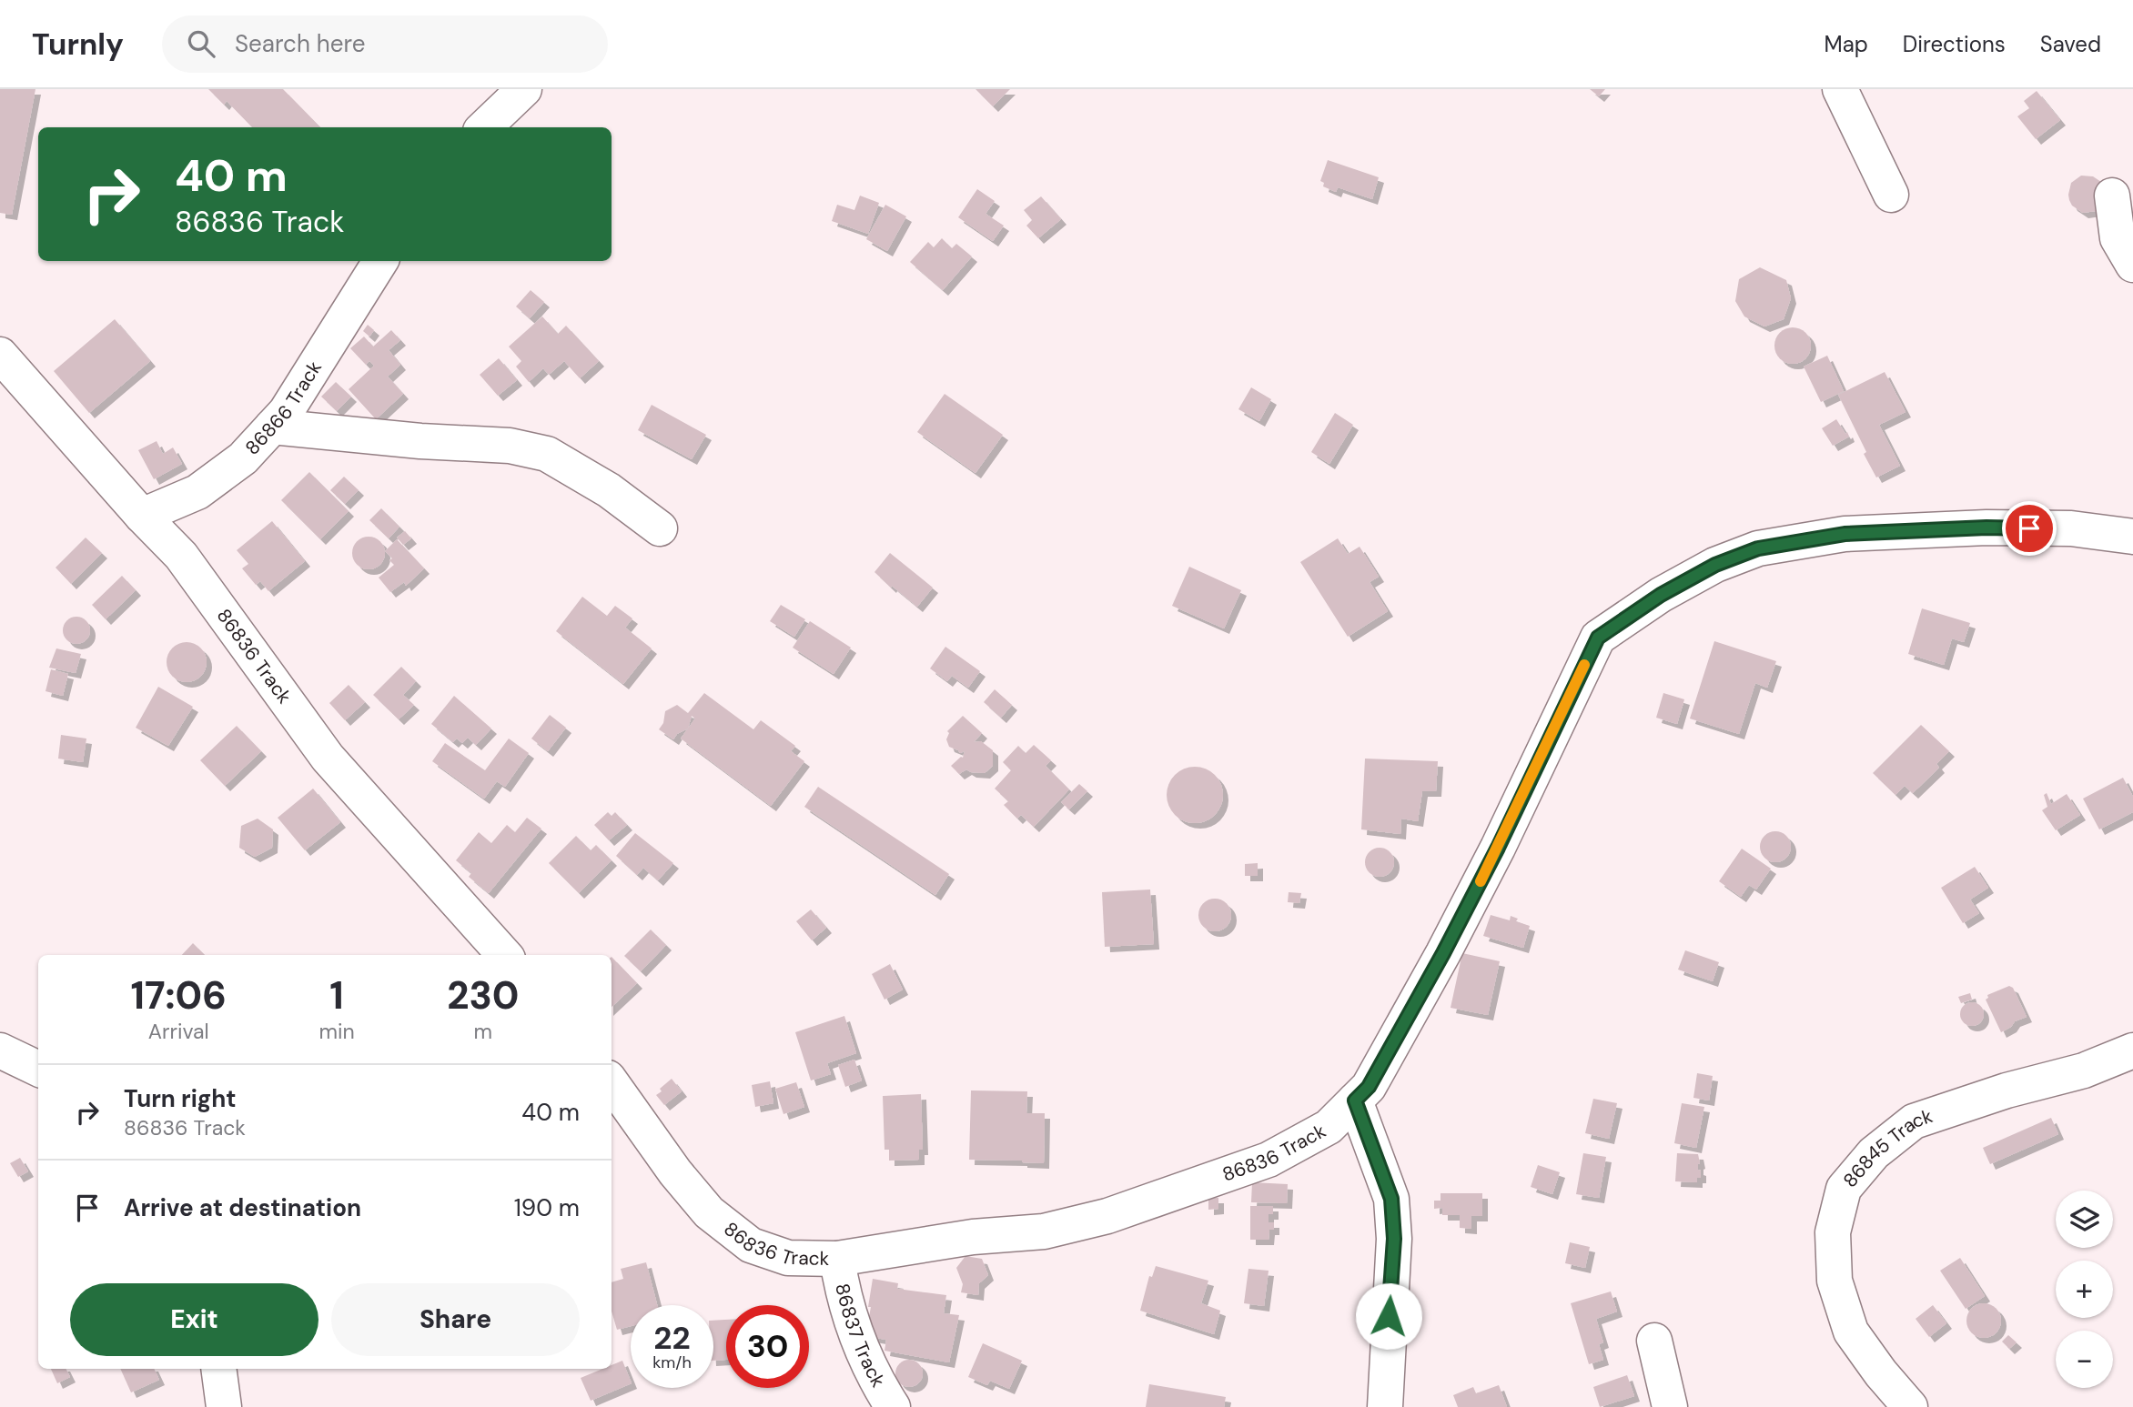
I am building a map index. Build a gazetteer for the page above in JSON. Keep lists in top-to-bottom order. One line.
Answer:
{"streets":{"street":["86866 Track","86836 Track","86845 Track","86837 Track"]},"crossings":[["86866 Track","86836 Track"],["86836 Track","86837 Track"]],"page":{"header":"Turnly","search":"Search here","nav":["Map","Directions","Saved"],"turn":["40 m","86836 Track"],"eta":["17:06","Arrival","1","min","230","m"],"list":[{"name":"Turn right","note":"86836 Track","value":"40 m"},{"name":"Arrive at destination","value":"190 m"}],"map_buttons":["+","−"],"buttons":["Exit","Share"],"speed":"22 km/h","limit":"30"}}
